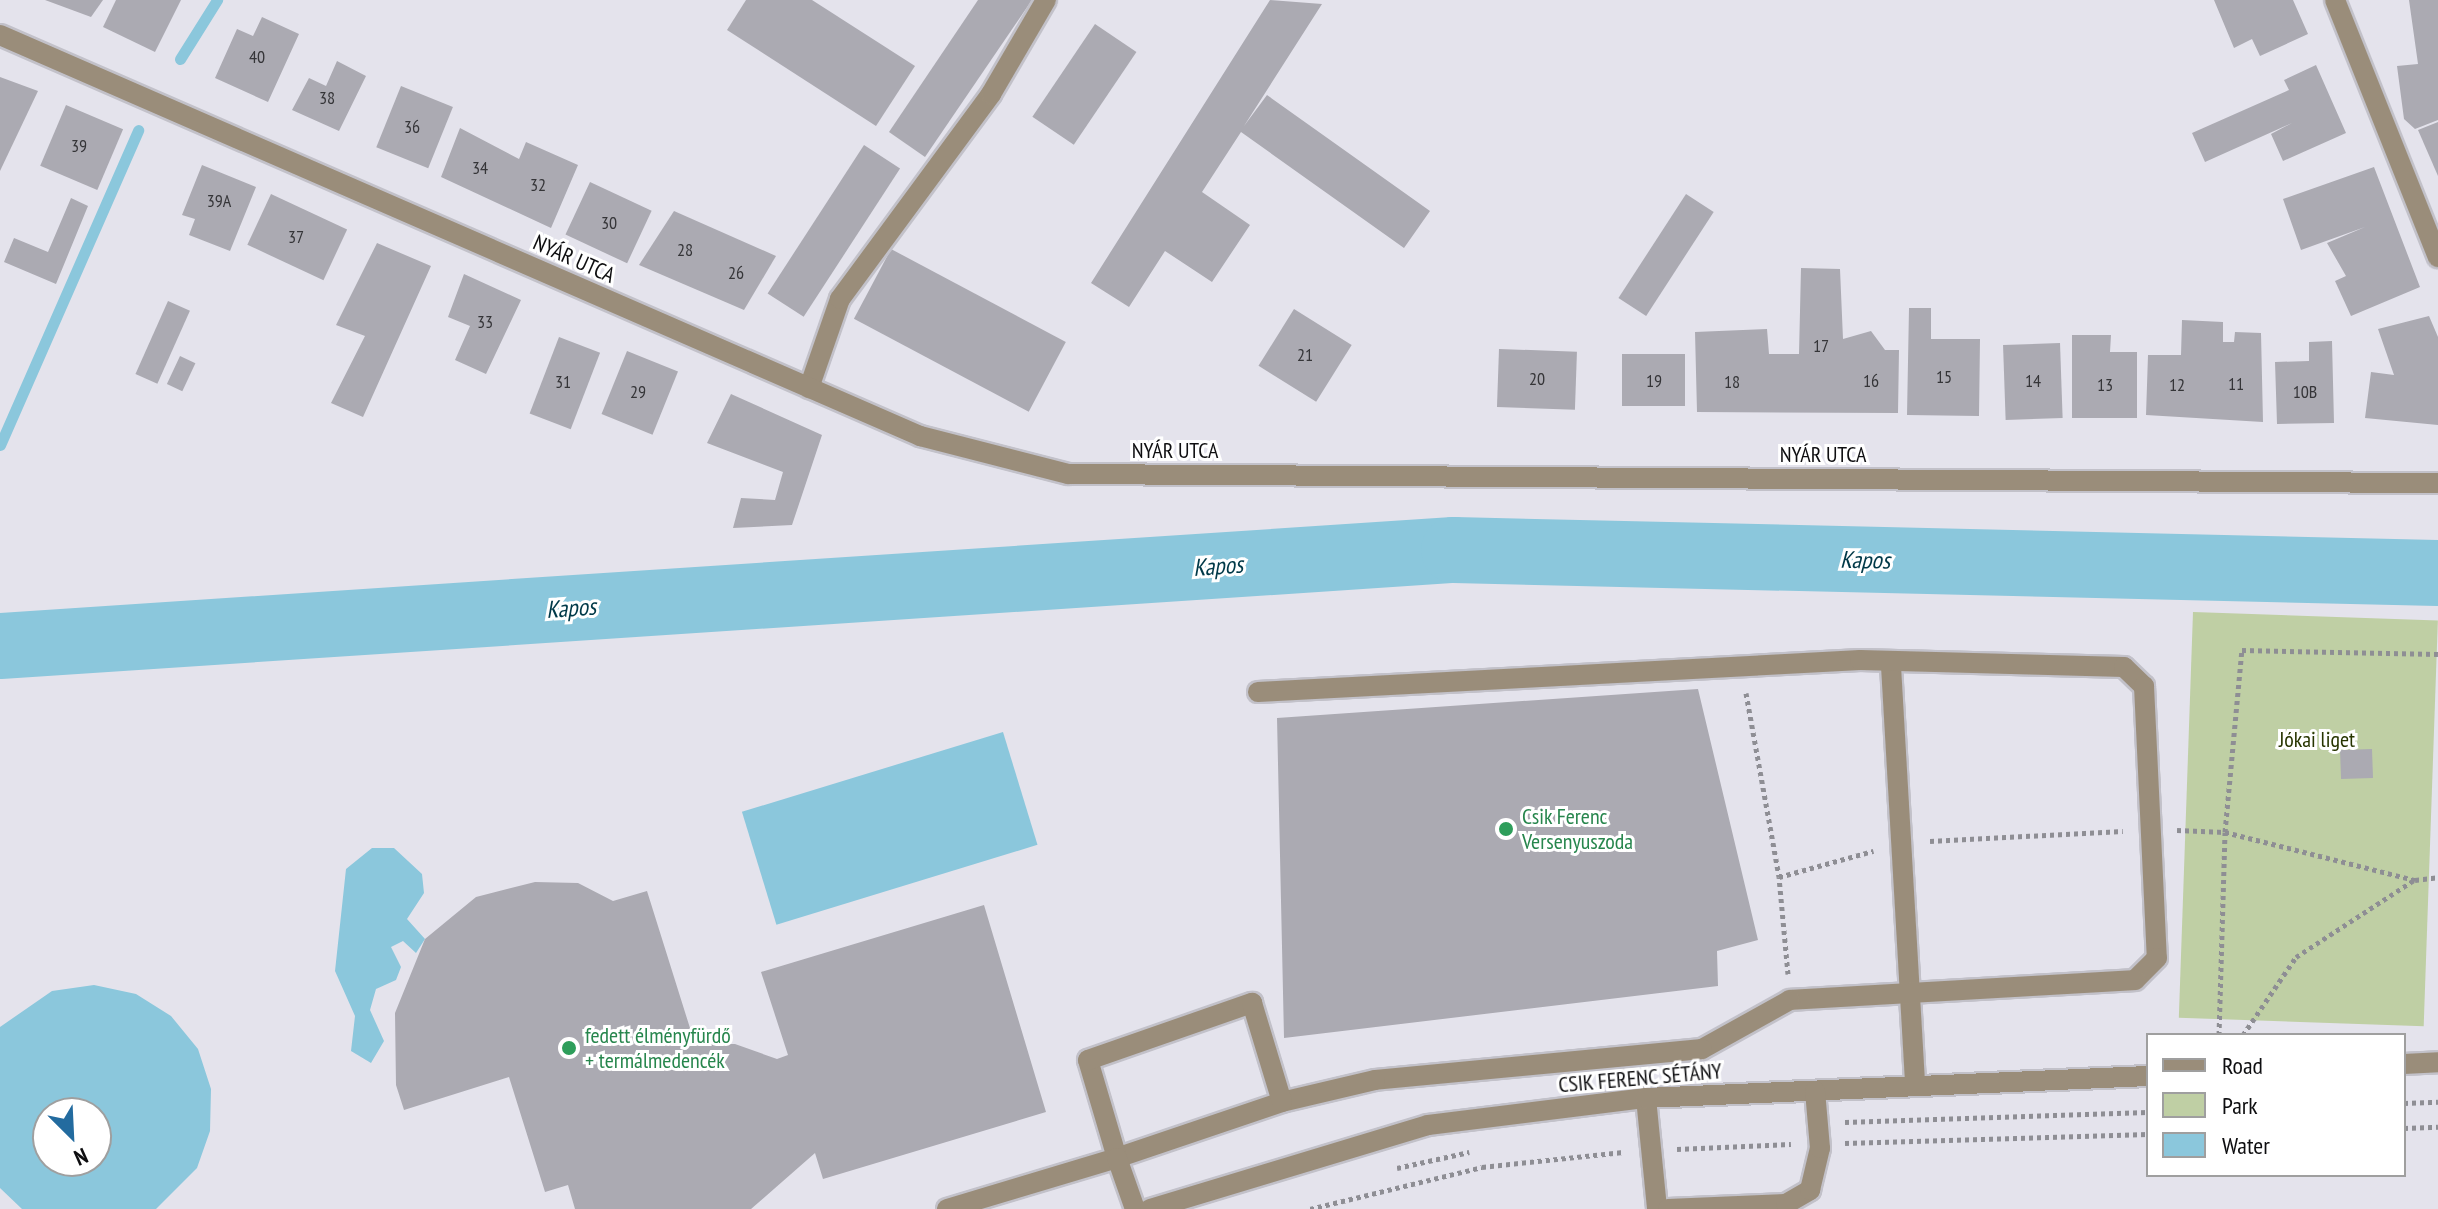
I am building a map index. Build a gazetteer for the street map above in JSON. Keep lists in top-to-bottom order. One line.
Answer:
{"streets":{"street":["NYÁR UTCA","CSIK FERENC SÉTÁNY"]},"water":["Kapos"],"parks":["Jókai liget"],"places":["Csik Ferenc Versenyuszoda","fedett élményfürdő + termálmedencék"],"house_numbers":["40","38","36","39","34","32","39A","30","37","28","26","33","17","21","15","20","19","16","14","31","18","11","13","12","29","10B"],"legend":["Road","Park","Water"],"north":"bottom right"}
